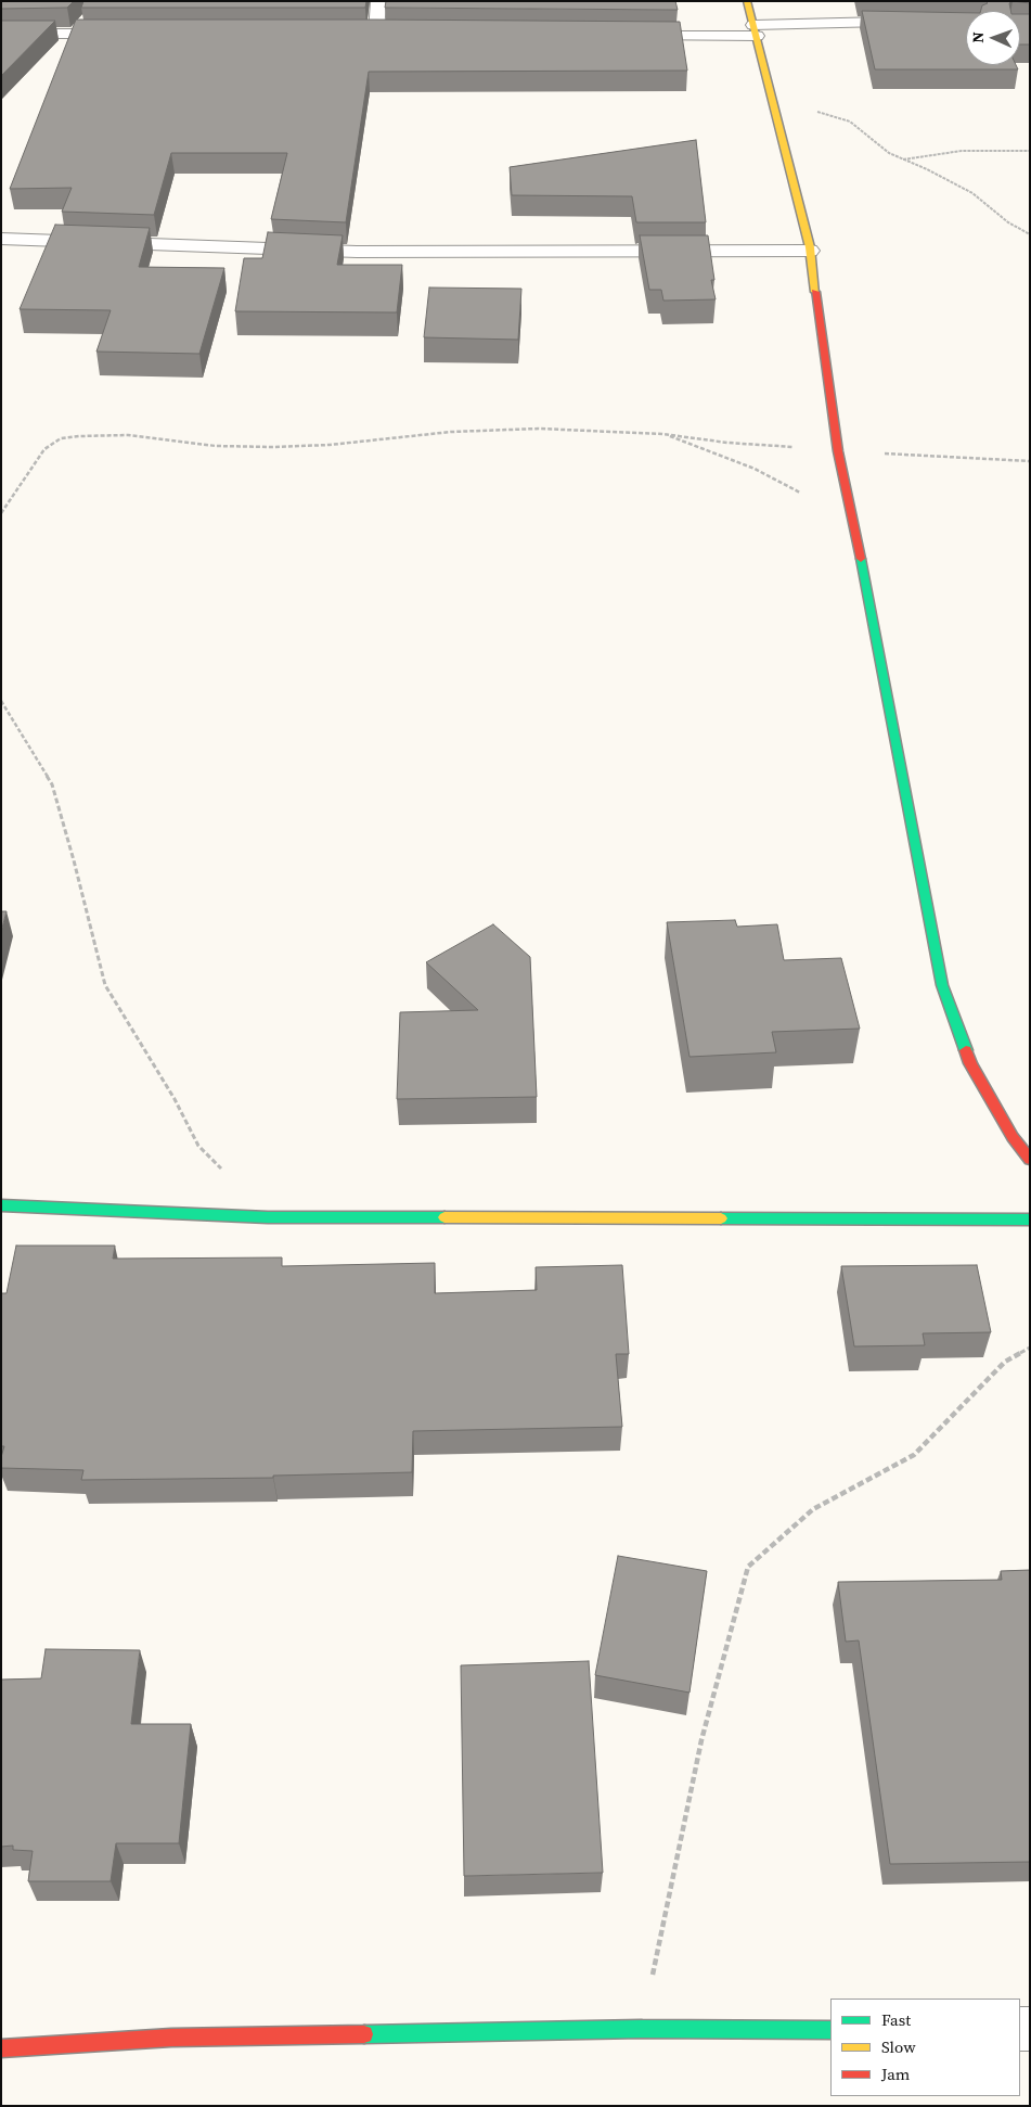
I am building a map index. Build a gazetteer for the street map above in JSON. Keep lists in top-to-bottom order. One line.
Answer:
{"legend":["Fast","Slow","Jam"],"north":"left"}
